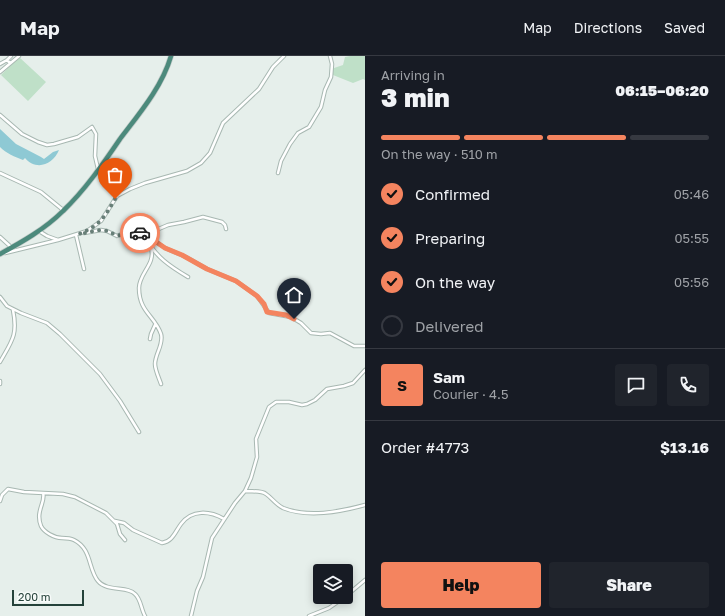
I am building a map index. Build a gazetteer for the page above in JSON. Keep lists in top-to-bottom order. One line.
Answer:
{"scale_bar":"200 m","page":{"header":"Map","nav":["Map","Directions","Saved"],"heading":["3 min","Arriving in","06:15–06:20"],"panel":["Sam","Courier · 4.5","Order #4773","$13.16"],"bar":"On the way · 510 m","list":[["Confirmed","05:46"],["Preparing","05:55"],["On the way","05:56"],"Delivered"],"round":"S","buttons":["Help","Share"],"scale":"200 m"}}
